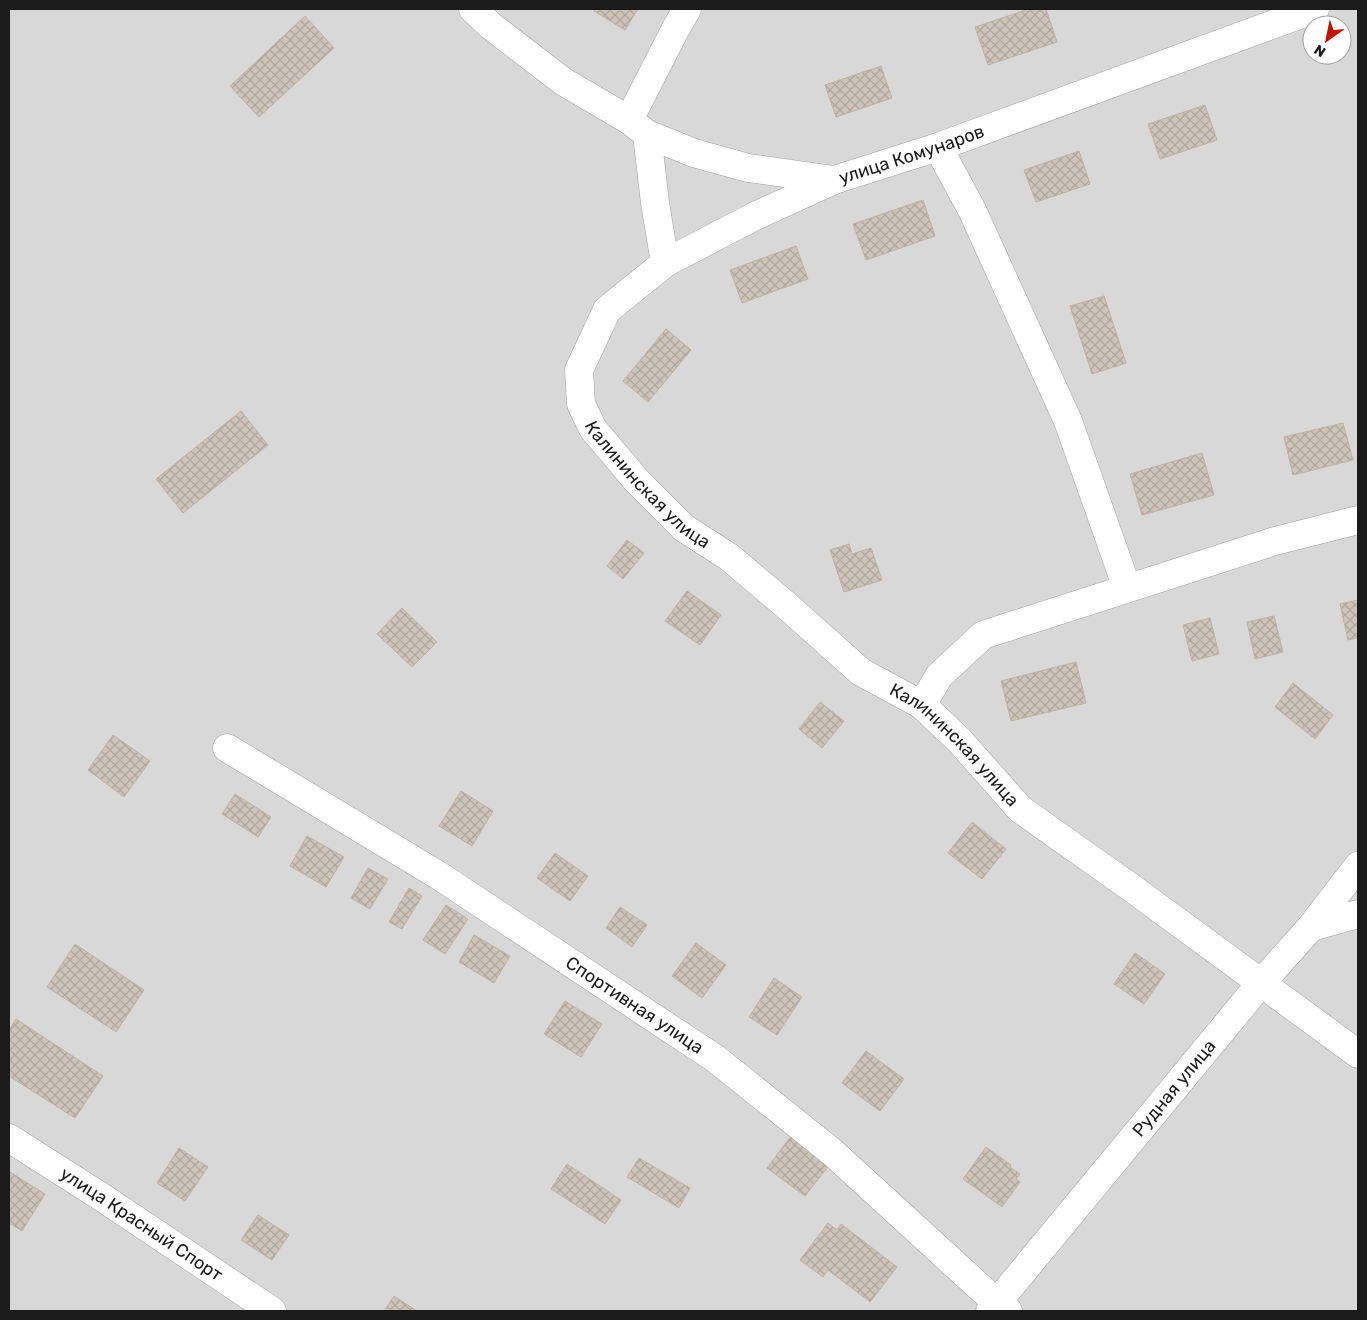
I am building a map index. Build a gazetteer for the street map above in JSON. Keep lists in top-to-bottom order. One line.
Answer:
{"streets":{"street":["улица Комунаров","Калининская улица","Спортивная улица","Рудная улица","улица Красный Спорт"]},"crossings":[["Калининская улица","Рудная улица"],["Спортивная улица","Рудная улица"]],"north":"bottom left"}
